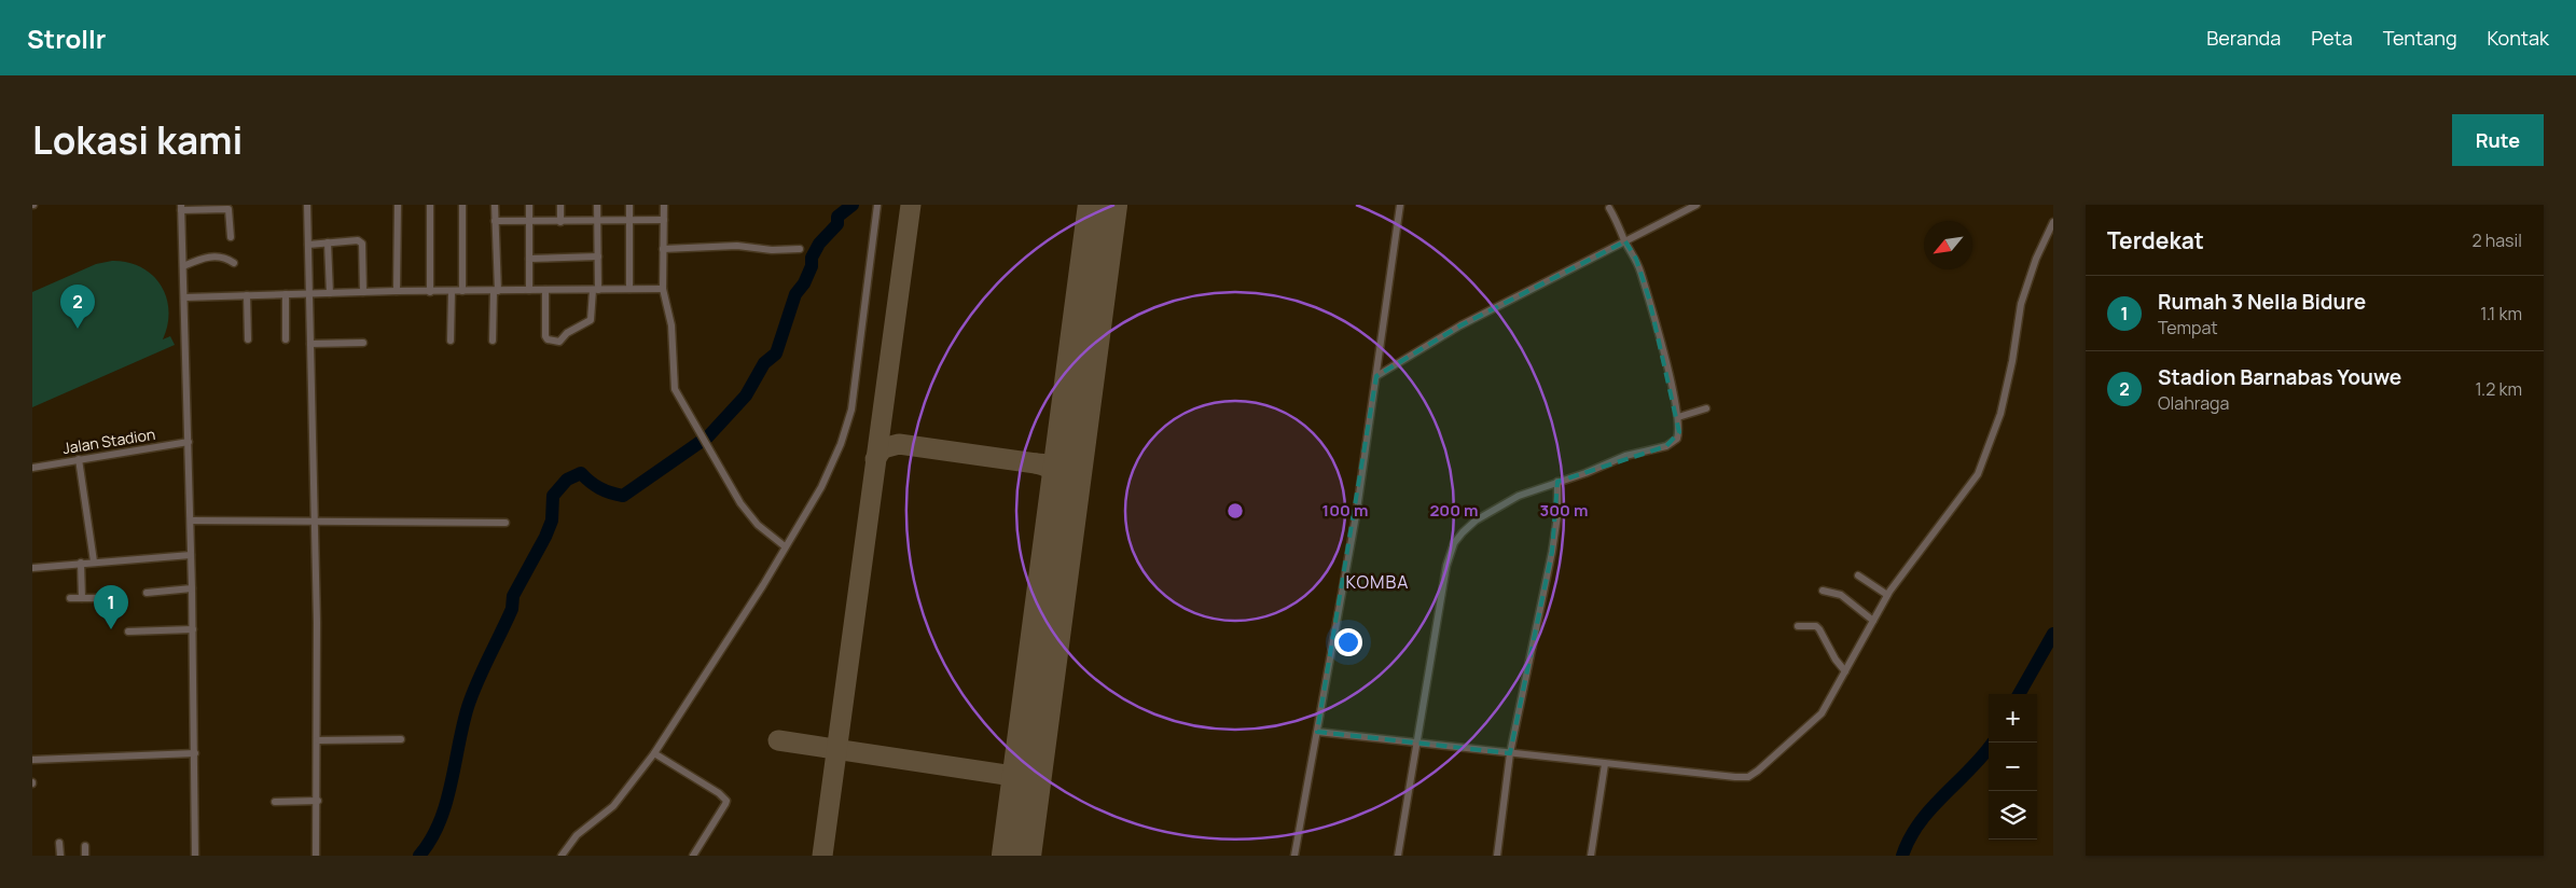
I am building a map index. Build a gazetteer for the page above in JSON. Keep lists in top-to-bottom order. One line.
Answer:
{"streets":{"street":["Jalan Stadion"]},"districts":["KOMBA"],"north":"bottom left","page":{"header":"Strollr","nav":["Beranda","Peta","Tentang","Kontak"],"title":"Lokasi kami","buttons":"Rute","heading":["Terdekat","2 hasil"],"list":[{"mark":"1","name":"Rumah 3 Nella Bidure","note":"Tempat","value":"1.1 km"},{"mark":"2","name":"Stadion Barnabas Youwe","note":"Olahraga","value":"1.2 km"}],"pins":["2","1"],"map_buttons":["+","−"]},"rings":["100 m","200 m","300 m"]}
